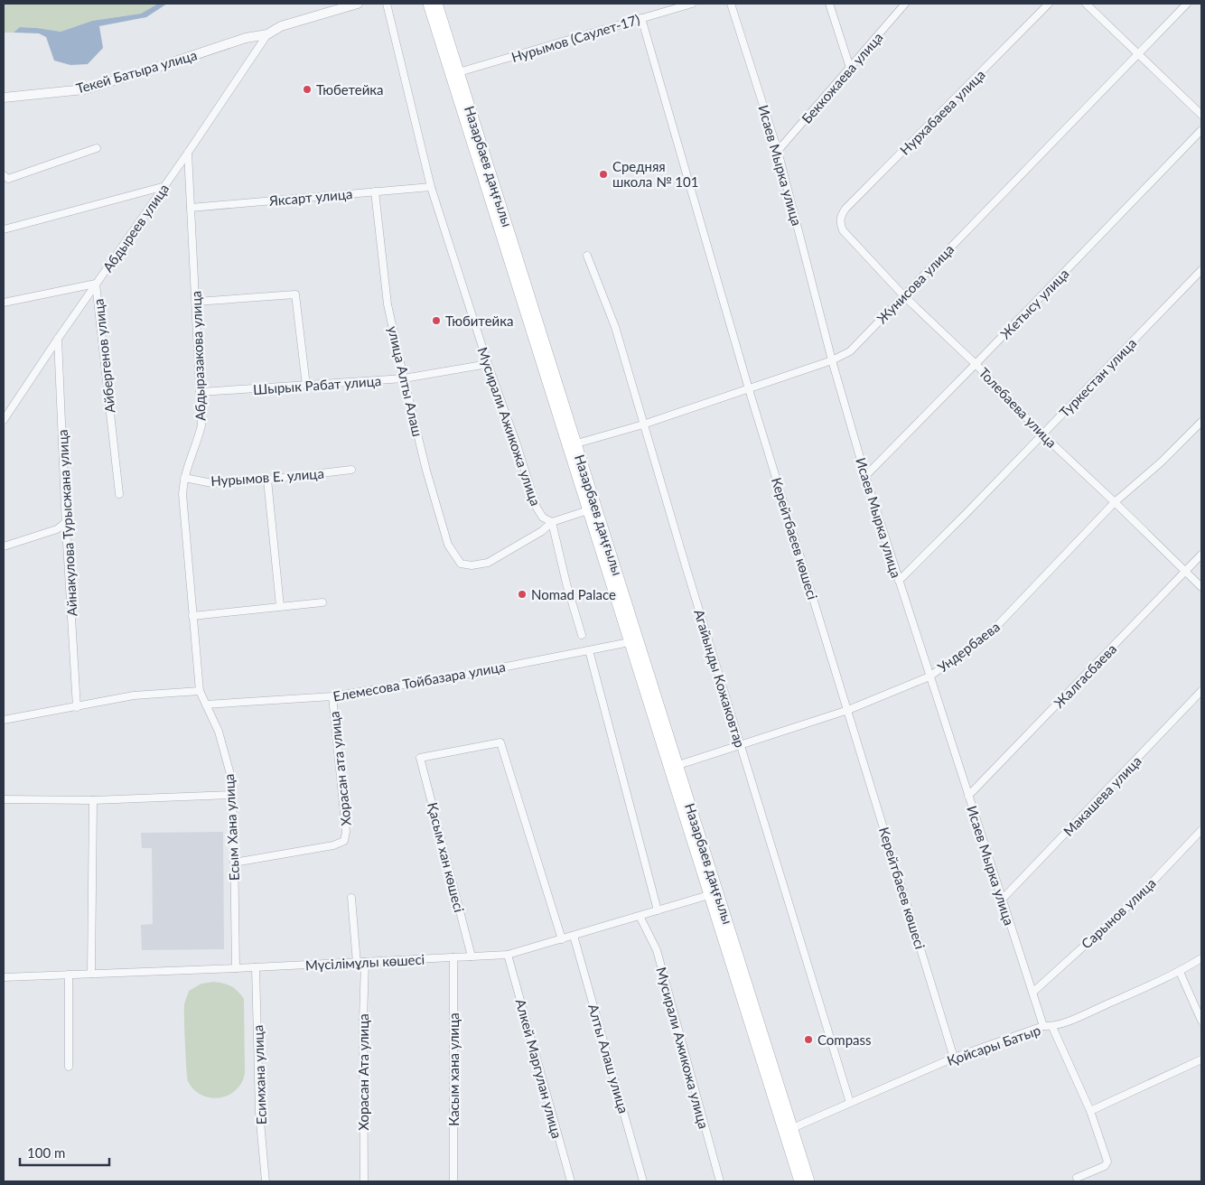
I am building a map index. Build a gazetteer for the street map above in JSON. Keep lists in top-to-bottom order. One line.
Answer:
{"streets":{"main road":["Назарбаев даңғылы"],"street":["Нурымов (Саулет-17)","Текей Батыра улица","Беккожаева улица","Нурхабаева улица","Исаев Мырка улица","Яксарт улица","Абдыреев улица","Жунисова улица","Жетысу улица","Айбергенов улица","Абдыразакова улица","Туркестан улица","улица Алты Алаш","Шырык Рабат улица","Толебаева улица","Мусирали Ажикожа улица","Нурымов Е. улица","Айнакулова Турысжана улица","Керейтбаеев көшесі","Ундербаева","Жалгасбаева","Агайынды Кожаковтар","Елемесова Тойбазара улица","Хорасан ата улица","Макашева улица","Есым Хана улица","Қасым хан көшесі","Сарынов улица","Мүсілімұлы көшесі","Қойсары Батыр","Алты Алаш улица","Алкей Маргулан улица","Касым хана улица","Хорасан Ата улица","Есимхана улица"]},"crossings":[["Нурымов (Саулет-17)","Назарбаев даңғылы"],["Нурымов (Саулет-17)","Керейтбаеев көшесі"],["Текей Батыра улица","Абдыреев улица"],["Беккожаева улица","Исаев Мырка улица"],["Нурхабаева улица","Толебаева улица"],["Исаев Мырка улица","Жунисова улица"],["Исаев Мырка улица","Жетысу улица"],["Исаев Мырка улица","Туркестан улица"],["Исаев Мырка улица","Ундербаева"],["Исаев Мырка улица","Жалгасбаева"],["Исаев Мырка улица","Макашева улица"],["Исаев Мырка улица","Сарынов улица"],["Исаев Мырка улица","Қойсары Батыр"],["Назарбаев даңғылы","Жунисова улица"],["Назарбаев даңғылы","Ундербаева"],["Назарбаев даңғылы","Елемесова Тойбазара улица"],["Назарбаев даңғылы","Мүсілімұлы көшесі"],["Назарбаев даңғылы","Қойсары Батыр"],["Яксарт улица","Абдыразакова улица"],["Яксарт улица","улица Алты Алаш"],["Яксарт улица","Мусирали Ажикожа улица"],["Абдыреев улица","Айбергенов улица"],["Абдыреев улица","Абдыразакова улица"],["Абдыреев улица","Айнакулова Турысжана улица"],["Жунисова улица","Толебаева улица"],["Жунисова улица","Керейтбаеев көшесі"],["Жунисова улица","Агайынды Кожаковтар"],["Жетысу улица","Толебаева улица"],["Абдыразакова улица","Шырык Рабат улица"],["Абдыразакова улица","Нурымов Е. улица"],["Абдыразакова улица","Есым Хана улица"],["Туркестан улица","Толебаева улица"],["улица Алты Алаш","Шырык Рабат улица"],["улица Алты Алаш","Мусирали Ажикожа улица"],["Шырык Рабат улица","Мусирали Ажикожа улица"],["Толебаева улица","Ундербаева"],["Толебаева улица","Жалгасбаева"],["Мусирали Ажикожа улица","Мүсілімұлы көшесі"],["Керейтбаеев көшесі","Ундербаева"],["Керейтбаеев көшесі","Қойсары Батыр"],["Ундербаева","Агайынды Кожаковтар"],["Агайынды Кожаковтар","Қойсары Батыр"],["Елемесова Тойбазара улица","Хорасан ата улица"],["Елемесова Тойбазара улица","Есым Хана улица"],["Хорасан ата улица","Есым Хана улица"],["Есым Хана улица","Мүсілімұлы көшесі"],["Қасым хан көшесі","Мүсілімұлы көшесі"],["Мүсілімұлы көшесі","Алты Алаш улица"],["Мүсілімұлы көшесі","Алкей Маргулан улица"],["Мүсілімұлы көшесі","Касым хана улица"],["Мүсілімұлы көшесі","Хорасан Ата улица"],["Мүсілімұлы көшесі","Есимхана улица"]],"places":["Тюбетейка","Средняя школа № 101","Тюбитейка","Nomad Palace","Compass"],"scale_bar":"100 m"}
